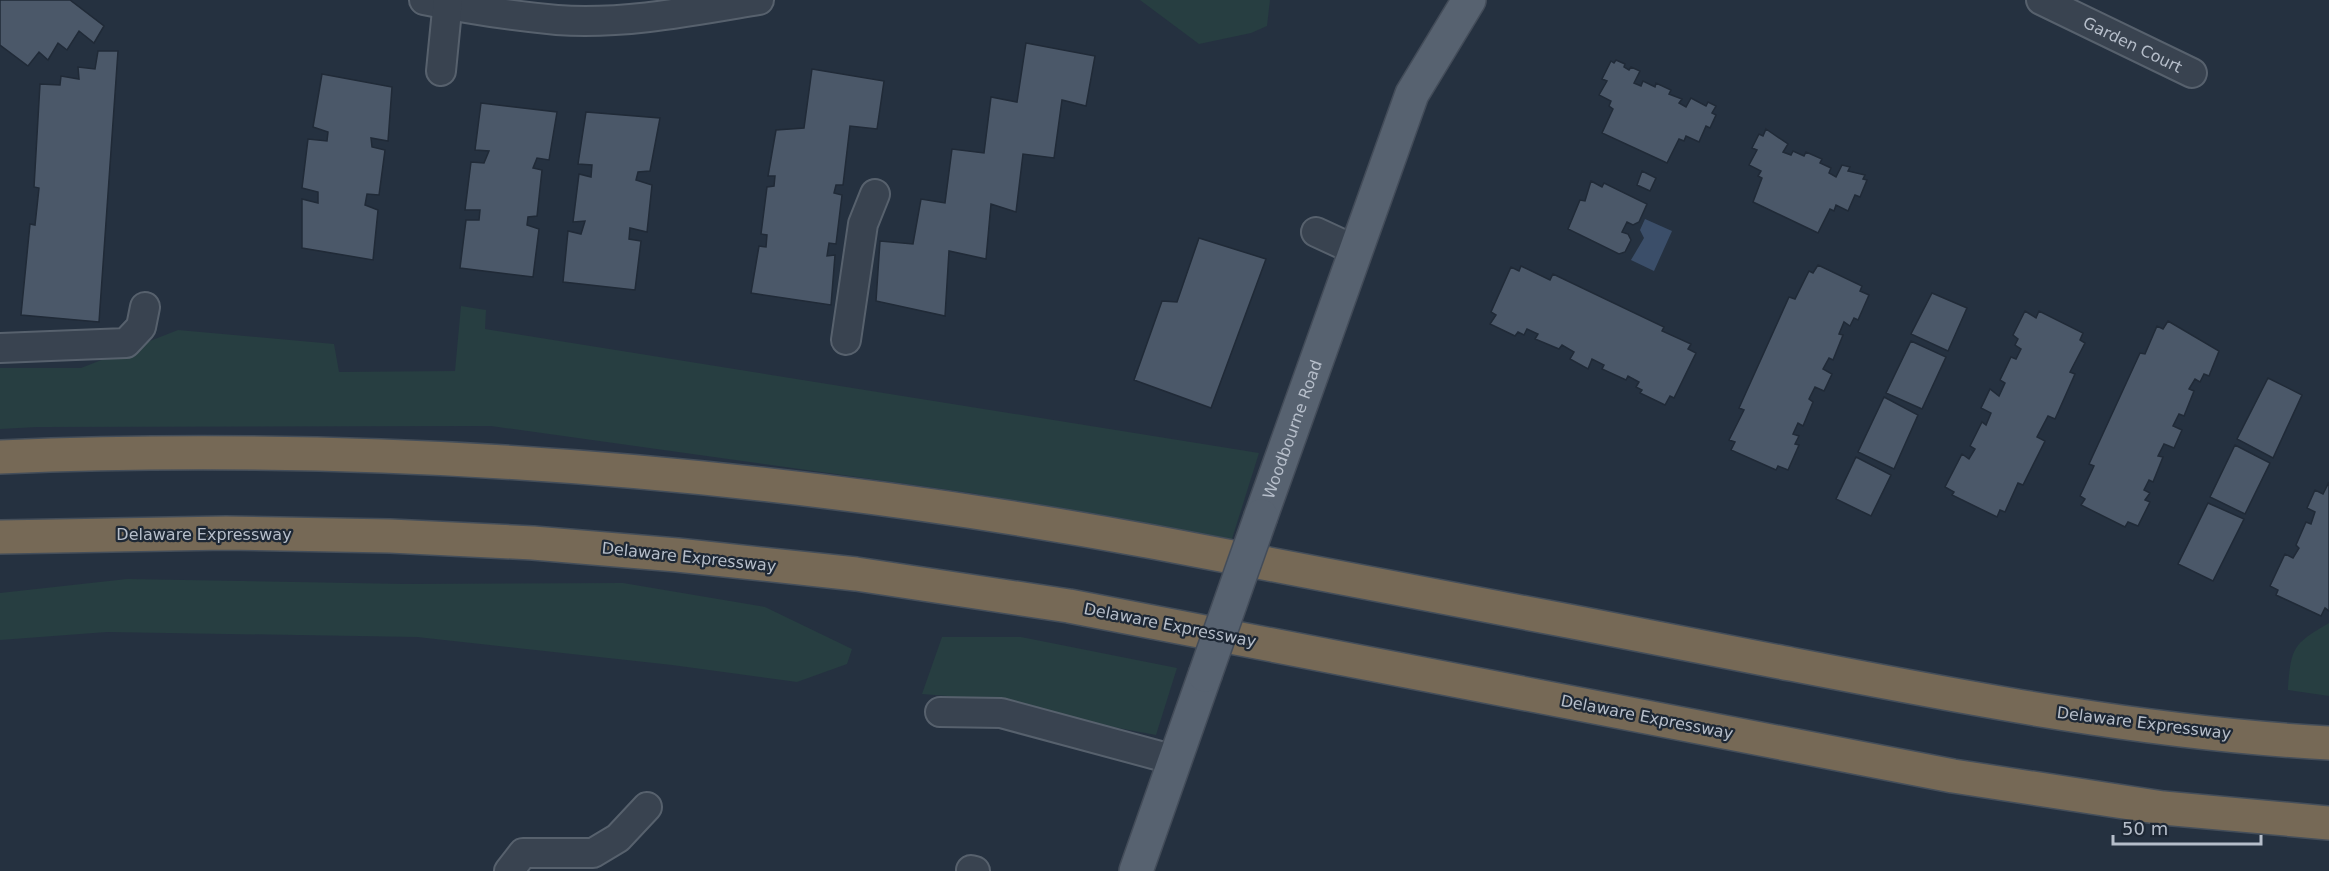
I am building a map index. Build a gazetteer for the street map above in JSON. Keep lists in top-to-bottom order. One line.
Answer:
{"streets":{"highway":["Delaware Expressway"],"main road":["Woodbourne Road"],"street":["Garden Court"]},"scale_bar":"50 m"}
